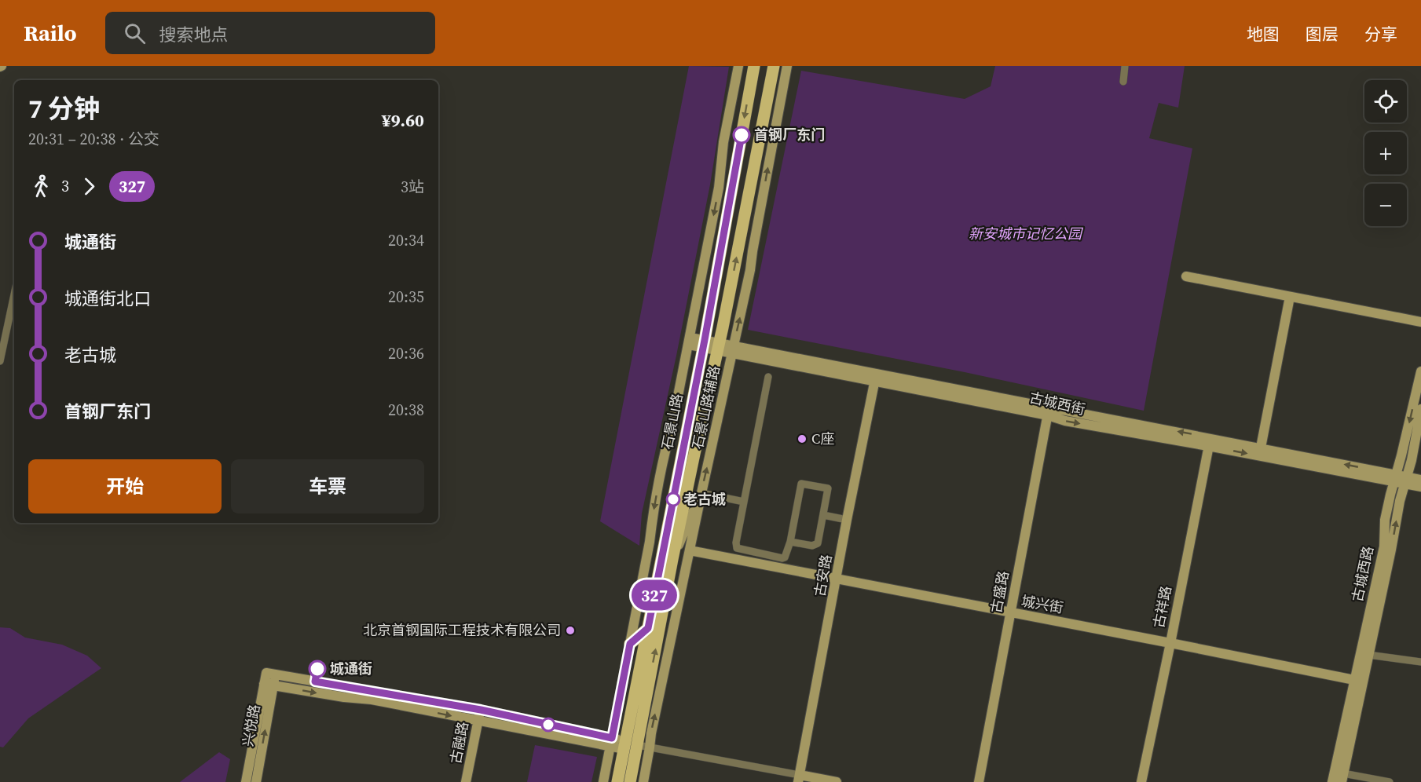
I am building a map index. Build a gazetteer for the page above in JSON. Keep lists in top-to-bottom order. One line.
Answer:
{"streets":{"main road":["石景山路"],"street":["古城西街","石景山路辅路","古城西路","古安路","古盛路","城兴街","古祥路","兴悦路","古融路"]},"crossings":[["古城西街","石景山路辅路"],["古城西街","石景山路"],["古城西街","古城西路"],["古城西街","古安路"],["古城西街","古盛路"],["古城西街","古祥路"],["石景山路辅路","城兴街"],["古城西路","城兴街"],["古安路","城兴街"],["古盛路","城兴街"],["城兴街","古祥路"]],"parks":["新安城市记忆公园"],"places":["首钢厂东门","C座","老古城","北京首钢国际工程技术有限公司","城通街"],"lines":["bus line 327"],"page":{"header":"Railo","search":"搜索地点","nav":["地图","图层","分享"],"on_map":"327","map_buttons":["+","−"],"heading":["7 分钟","20:31 – 20:38 · 公交","¥9.60"],"legs":["3","327","3站"],"list":[{"name":"城通街","value":"20:34"},{"name":"城通街北口","value":"20:35"},{"name":"老古城","value":"20:36"},{"name":"首钢厂东门","value":"20:38"}],"buttons":["开始","车票"]}}
